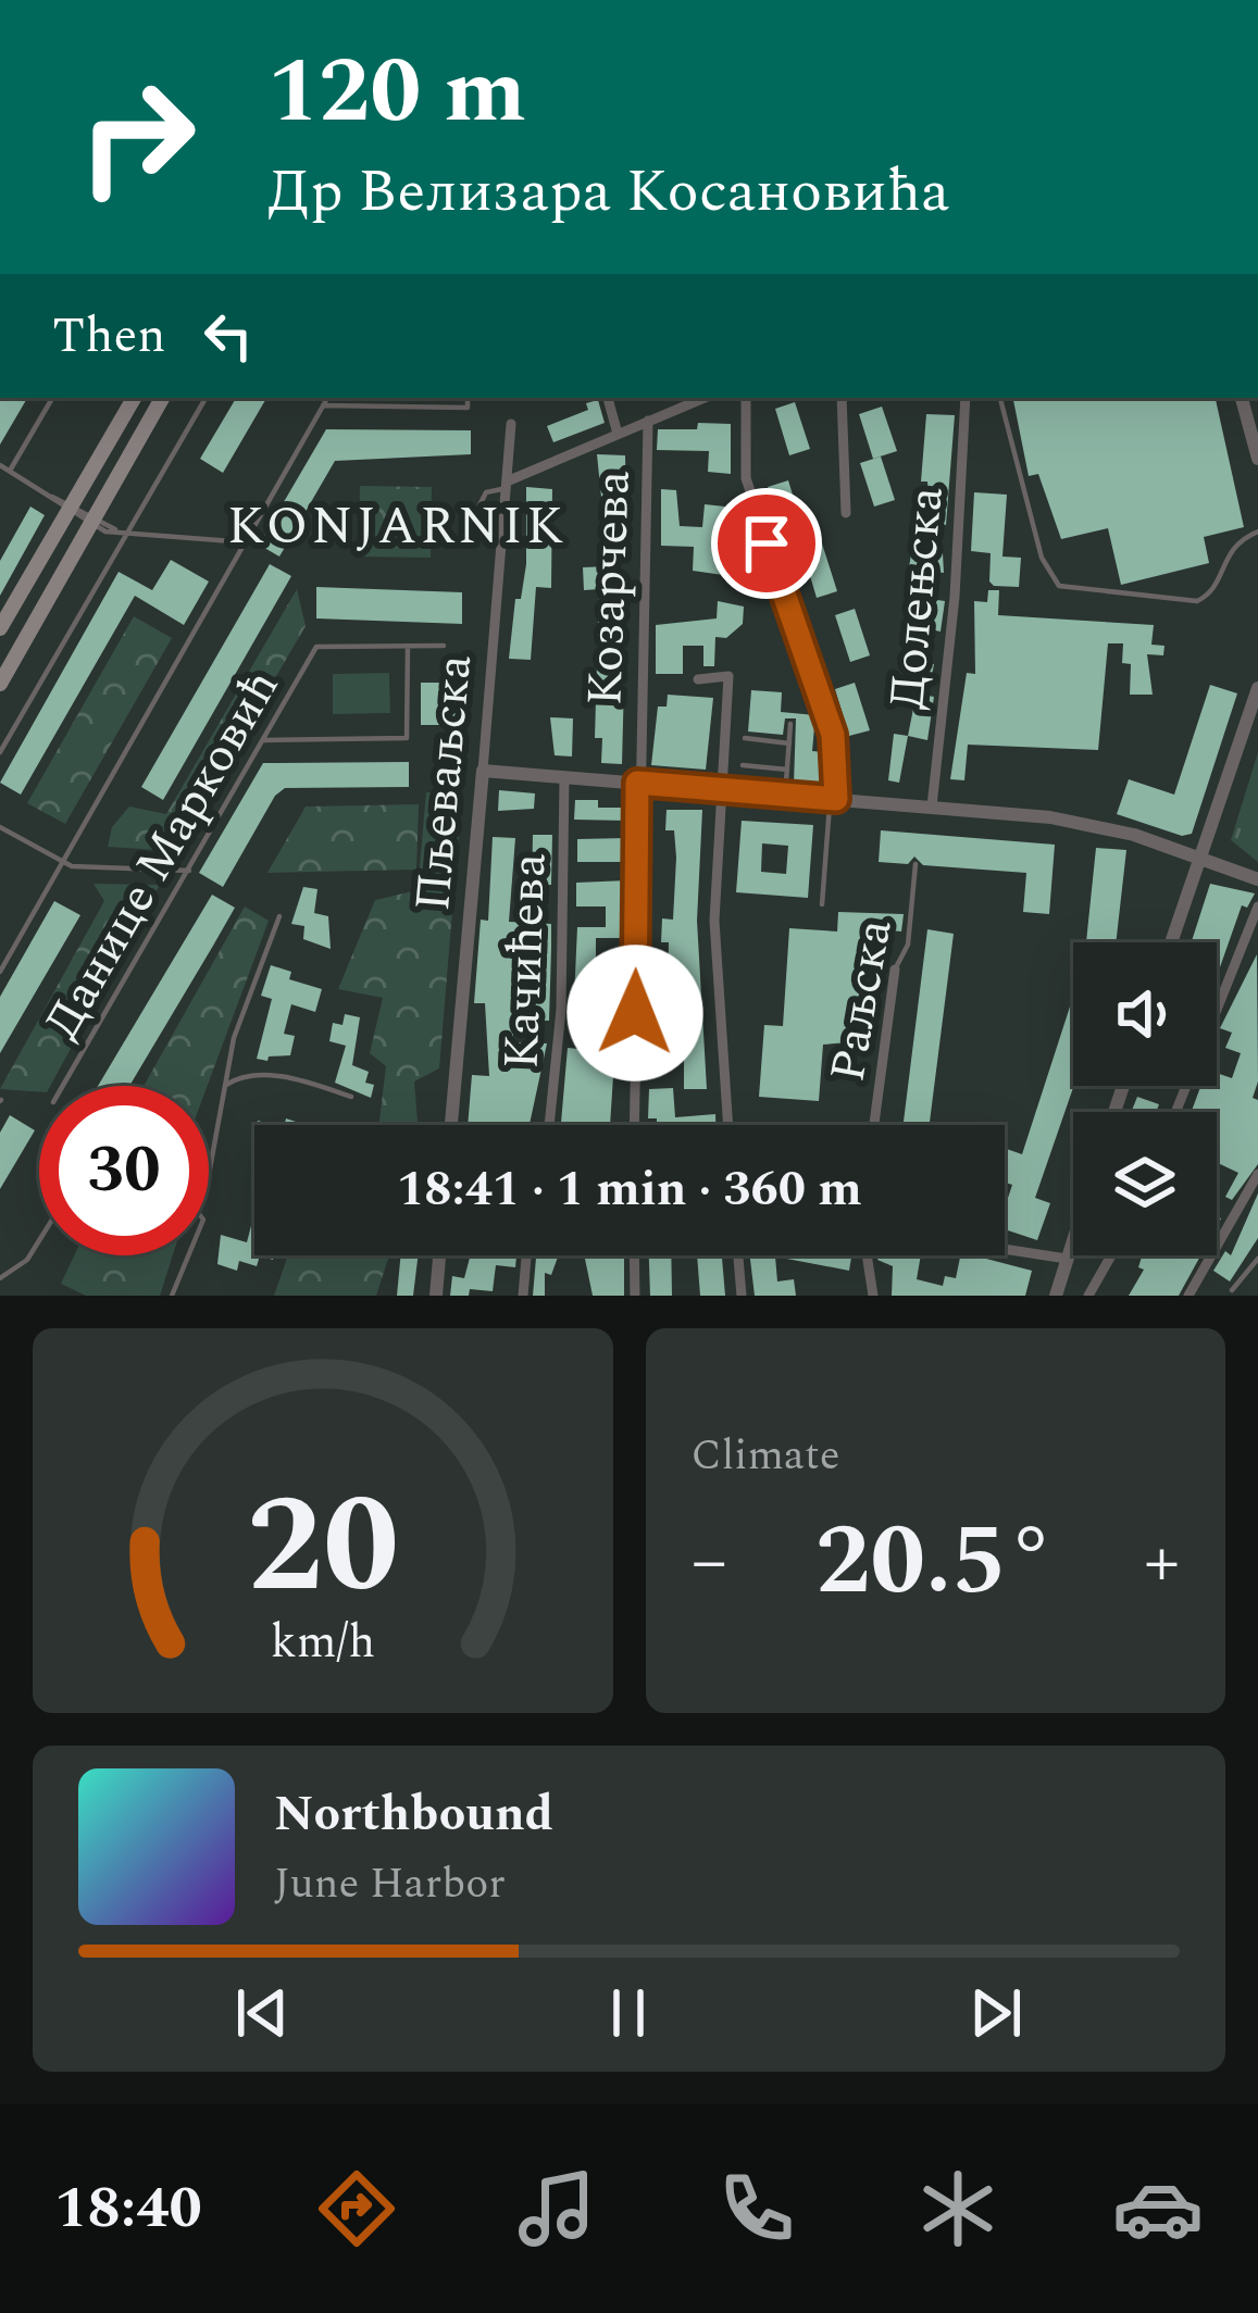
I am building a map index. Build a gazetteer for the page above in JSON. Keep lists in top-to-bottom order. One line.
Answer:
{"streets":{"street":["Козарчева","Долењска","Пљеваљска","Качићева","Раљска"],"lane":["Данице Марковић"]},"districts":["KONJARNIK"],"page":{"turn":["120 m","Др Велизара Косановића"],"then":"Then","limit":"30","trip":"18:41 · 1 min · 360 m","tile":"Climate","heat":["−","20.5°","+"],"song":["Northbound","June Harbor"],"tabs":"18:40","gauge":["20","km/h"]}}
